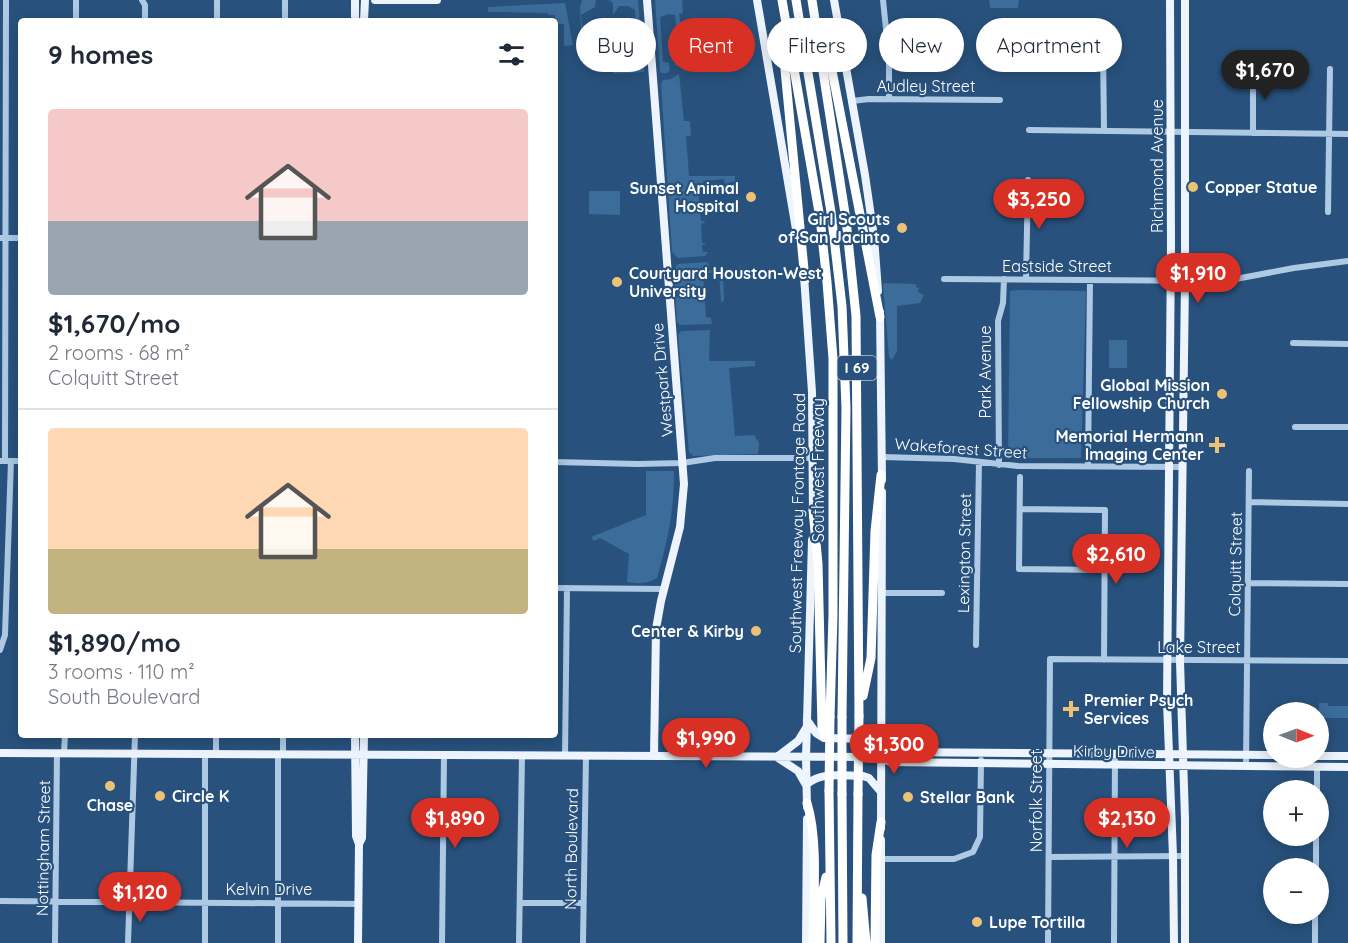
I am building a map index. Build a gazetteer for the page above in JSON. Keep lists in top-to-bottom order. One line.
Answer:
{"streets":{"highway":["I 69","Southwest Freeway"],"main road":["Richmond Avenue","Westpark Drive","Southwest Freeway Frontage Road","Kirby Drive"],"street":["Audley Street","Eastside Street","Park Avenue","Wakeforest Street","Lexington Street","Colquitt Street","Lake Street","Norfolk Street","Nottingham Street","North Boulevard","Kelvin Drive"]},"crossings":[["Richmond Avenue","Eastside Street"],["Richmond Avenue","Wakeforest Street"],["Richmond Avenue","Lake Street"],["Richmond Avenue","Kirby Drive"],["Eastside Street","Park Avenue"],["Park Avenue","Wakeforest Street"],["Westpark Drive","Kirby Drive"],["Wakeforest Street","Lexington Street"],["Southwest Freeway Frontage Road","Kirby Drive"],["Colquitt Street","Lake Street"],["Colquitt Street","Kirby Drive"],["Lake Street","Norfolk Street"],["Kirby Drive","Norfolk Street"],["Kirby Drive","Nottingham Street"],["Kirby Drive","North Boulevard"],["Nottingham Street","Kelvin Drive"]],"places":{"other":["Copper Statue","Sunset Animal Hospital","Girl Scouts of San Jacinto","Courtyard Houston-West University","Global Mission Fellowship Church","Center & Kirby","Chase","Circle K","Stellar Bank","Lupe Tortilla"],"health":["Memorial Hermann Imaging Center","Premier Psych Services"]},"north":"right","page":{"chip":["Buy","Rent","Filters","New","Apartment"],"heading":"9 homes","price":["$1,670","$3,250","$1,910","$2,610","$1,990","$1,300","$1,890","$2,130","$1,120"],"list":[{"name":"$1,670/mo","note":"2 rooms · 68 m² · Colquitt Street"},{"name":"$1,890/mo","note":"3 rooms · 110 m² · South Boulevard"}],"map_buttons":["+","−"]}}
